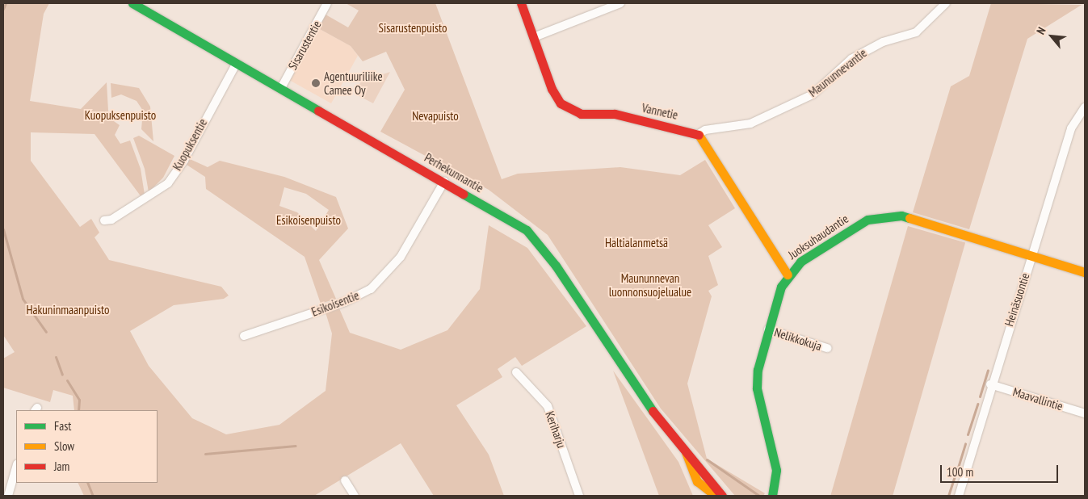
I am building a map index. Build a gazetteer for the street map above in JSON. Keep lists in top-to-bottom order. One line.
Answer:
{"streets":{"street":["Sisarustentie","Maununnevantie","Vannetie","Kuopuksentie","Perhekunnantie","Juoksuhaudantie","Heinäsuontie","Esikoisentie","Nelikkokuja","Maavallintie","Keriharju"]},"crossings":[["Sisarustentie","Perhekunnantie"],["Maununnevantie","Vannetie"],["Kuopuksentie","Perhekunnantie"],["Perhekunnantie","Esikoisentie"],["Juoksuhaudantie","Heinäsuontie"],["Juoksuhaudantie","Nelikkokuja"],["Heinäsuontie","Maavallintie"]],"parks":["Sisarustenpuisto","Kuopuksenpuisto","Nevapuisto","Esikoisenpuisto","Haltialanmetsä","Maununnevan luonnonsuojelualue","Hakuninmaanpuisto"],"places":["Agentuuriliike Camee Oy"],"legend":["Fast","Slow","Jam"],"scale_bar":"100 m","north":"top left"}
